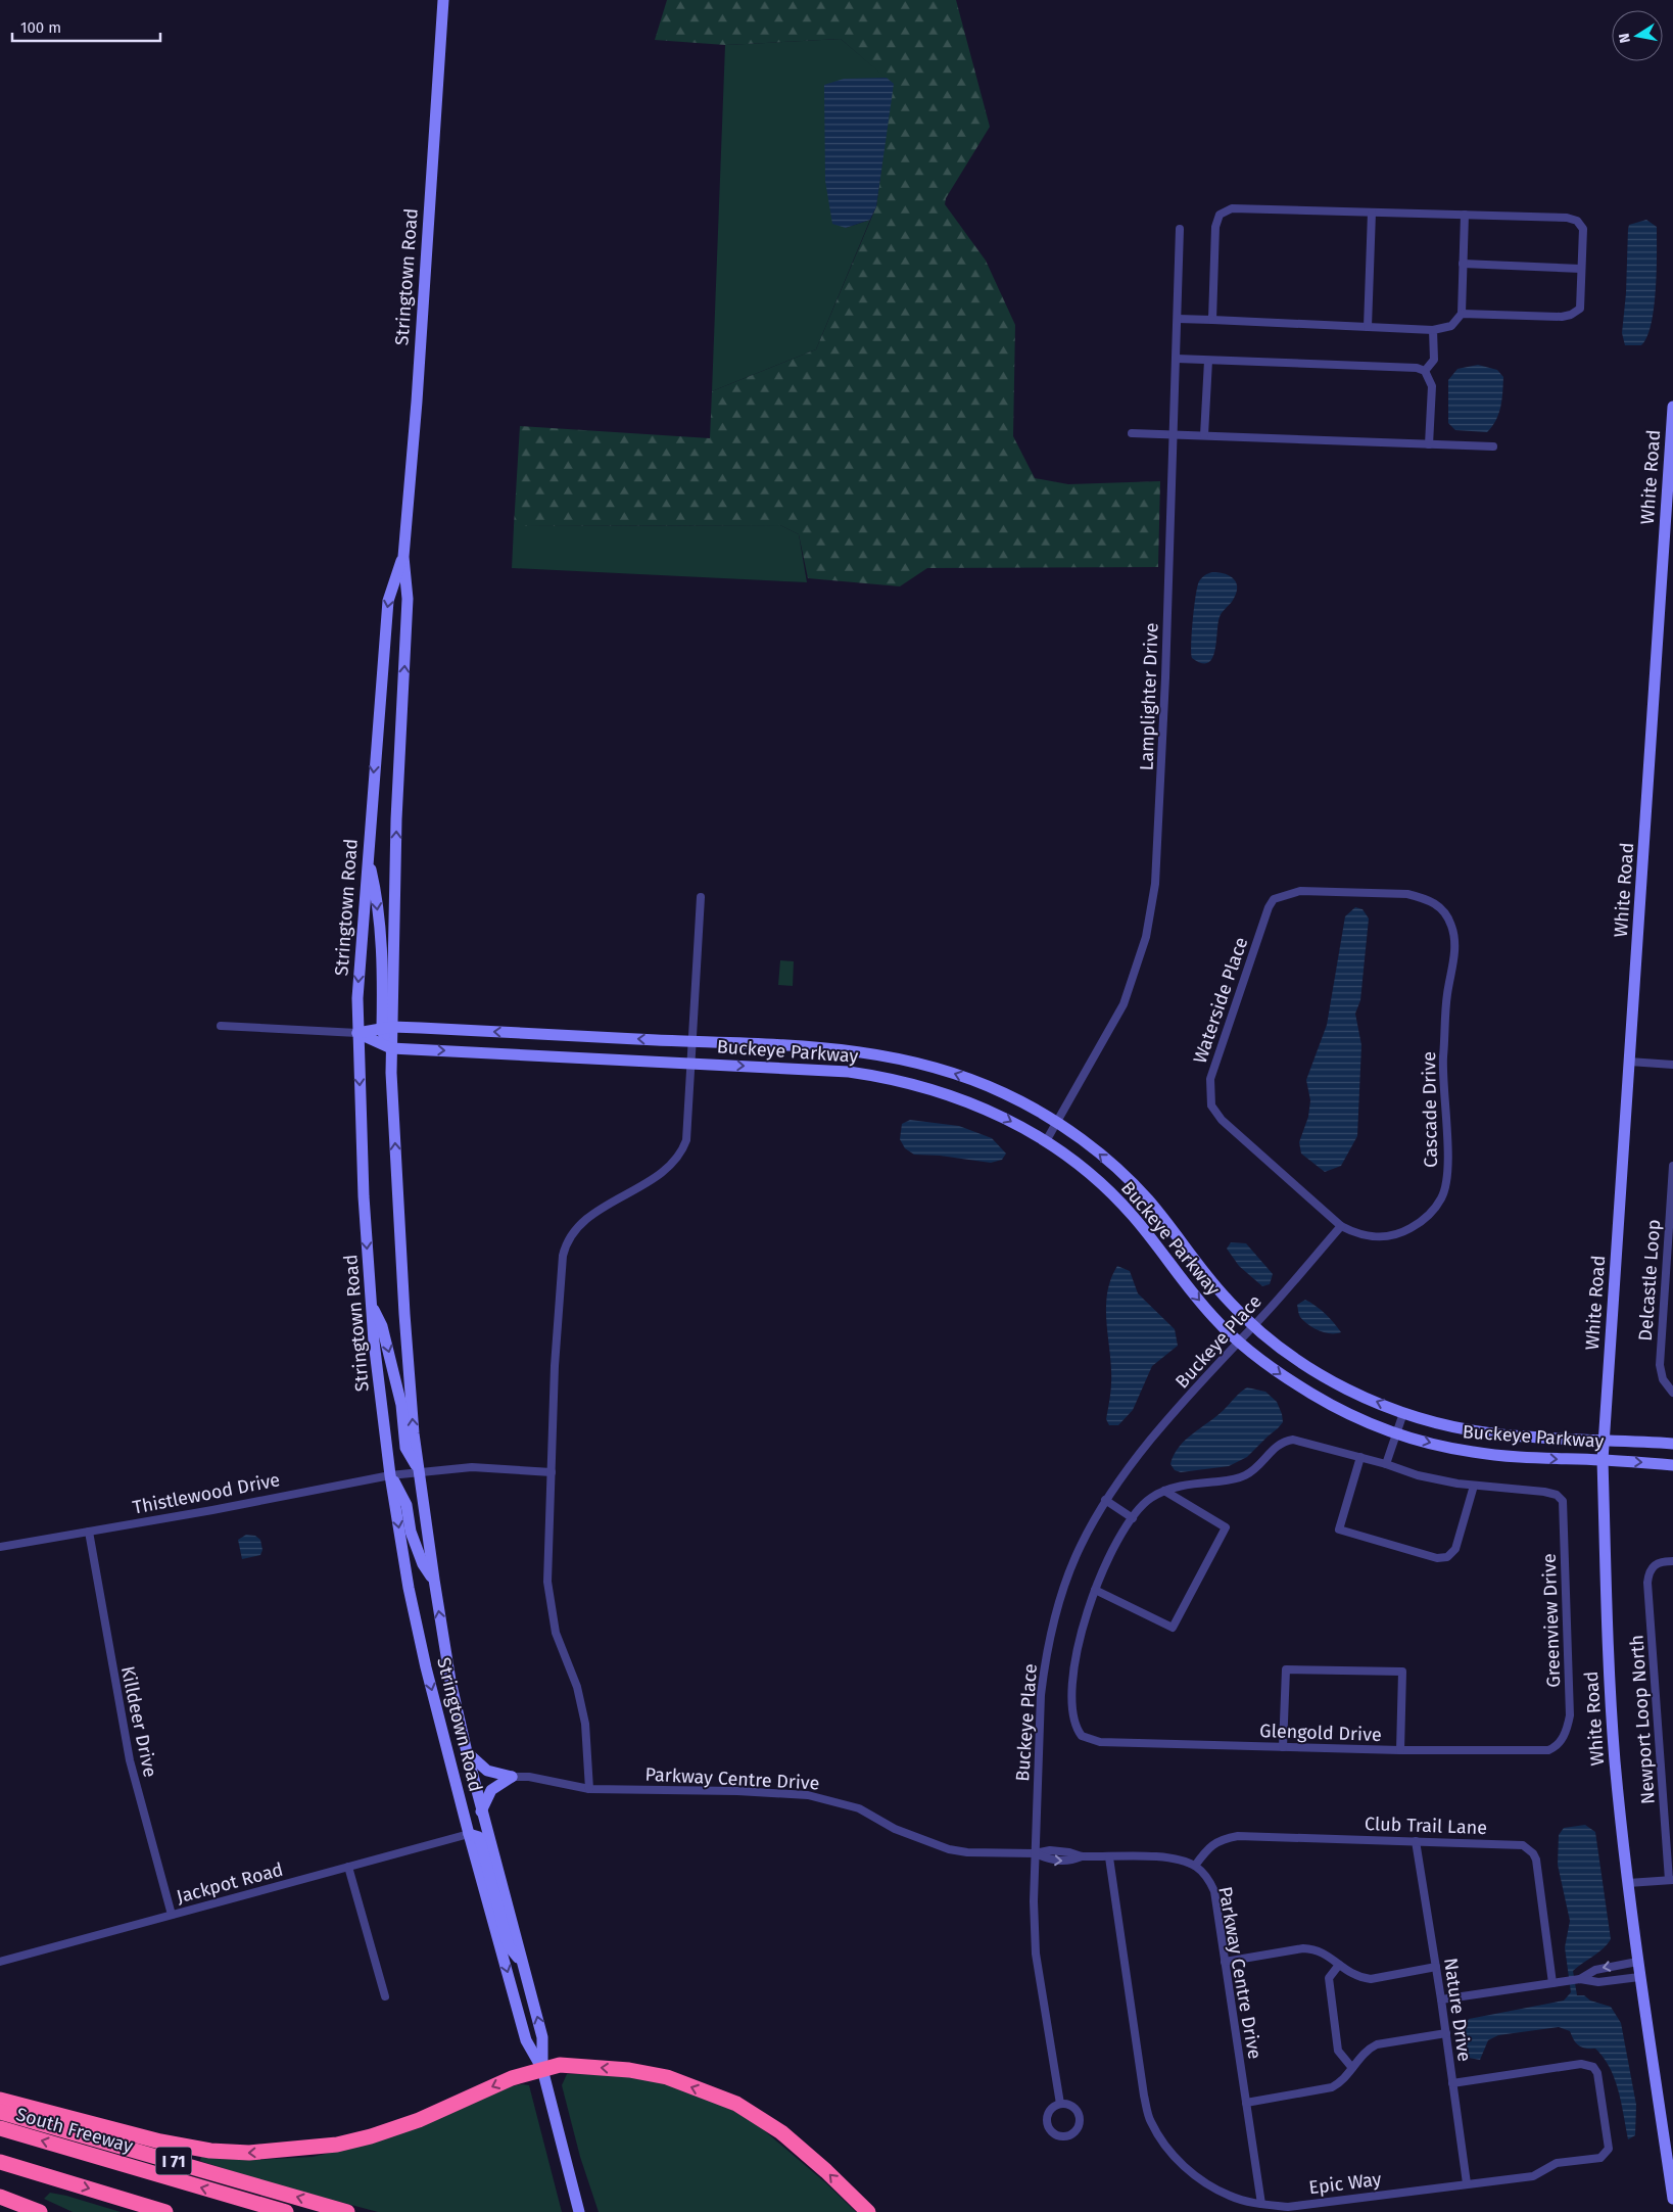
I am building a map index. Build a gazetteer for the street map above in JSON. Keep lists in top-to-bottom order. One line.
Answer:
{"streets":{"highway":["South Freeway","I 71"],"street":["Stringtown Road","White Road","Lamplighter Drive","Waterside Place","Buckeye Parkway","Cascade Drive","Delcastle Loop","Buckeye Place","Thistlewood Drive","Greenview Drive","Newport Loop North","Killdeer Drive","Glengold Drive","Parkway Centre Drive","Club Trail Lane","Jackpot Road","Nature Drive","Epic Way"]},"crossings":[["Stringtown Road","Buckeye Parkway"],["Stringtown Road","Thistlewood Drive"],["Stringtown Road","Jackpot Road"],["White Road","Buckeye Parkway"],["Lamplighter Drive","Buckeye Parkway"],["Waterside Place","Cascade Drive"],["Waterside Place","Buckeye Place"],["Buckeye Parkway","Buckeye Place"],["Cascade Drive","Buckeye Place"],["Buckeye Place","Parkway Centre Drive"],["Thistlewood Drive","Killdeer Drive"],["Greenview Drive","Glengold Drive"],["Killdeer Drive","Jackpot Road"],["Parkway Centre Drive","Club Trail Lane"],["Parkway Centre Drive","Epic Way"],["Club Trail Lane","Nature Drive"],["Nature Drive","Epic Way"]],"scale_bar":"100 m","north":"left"}
